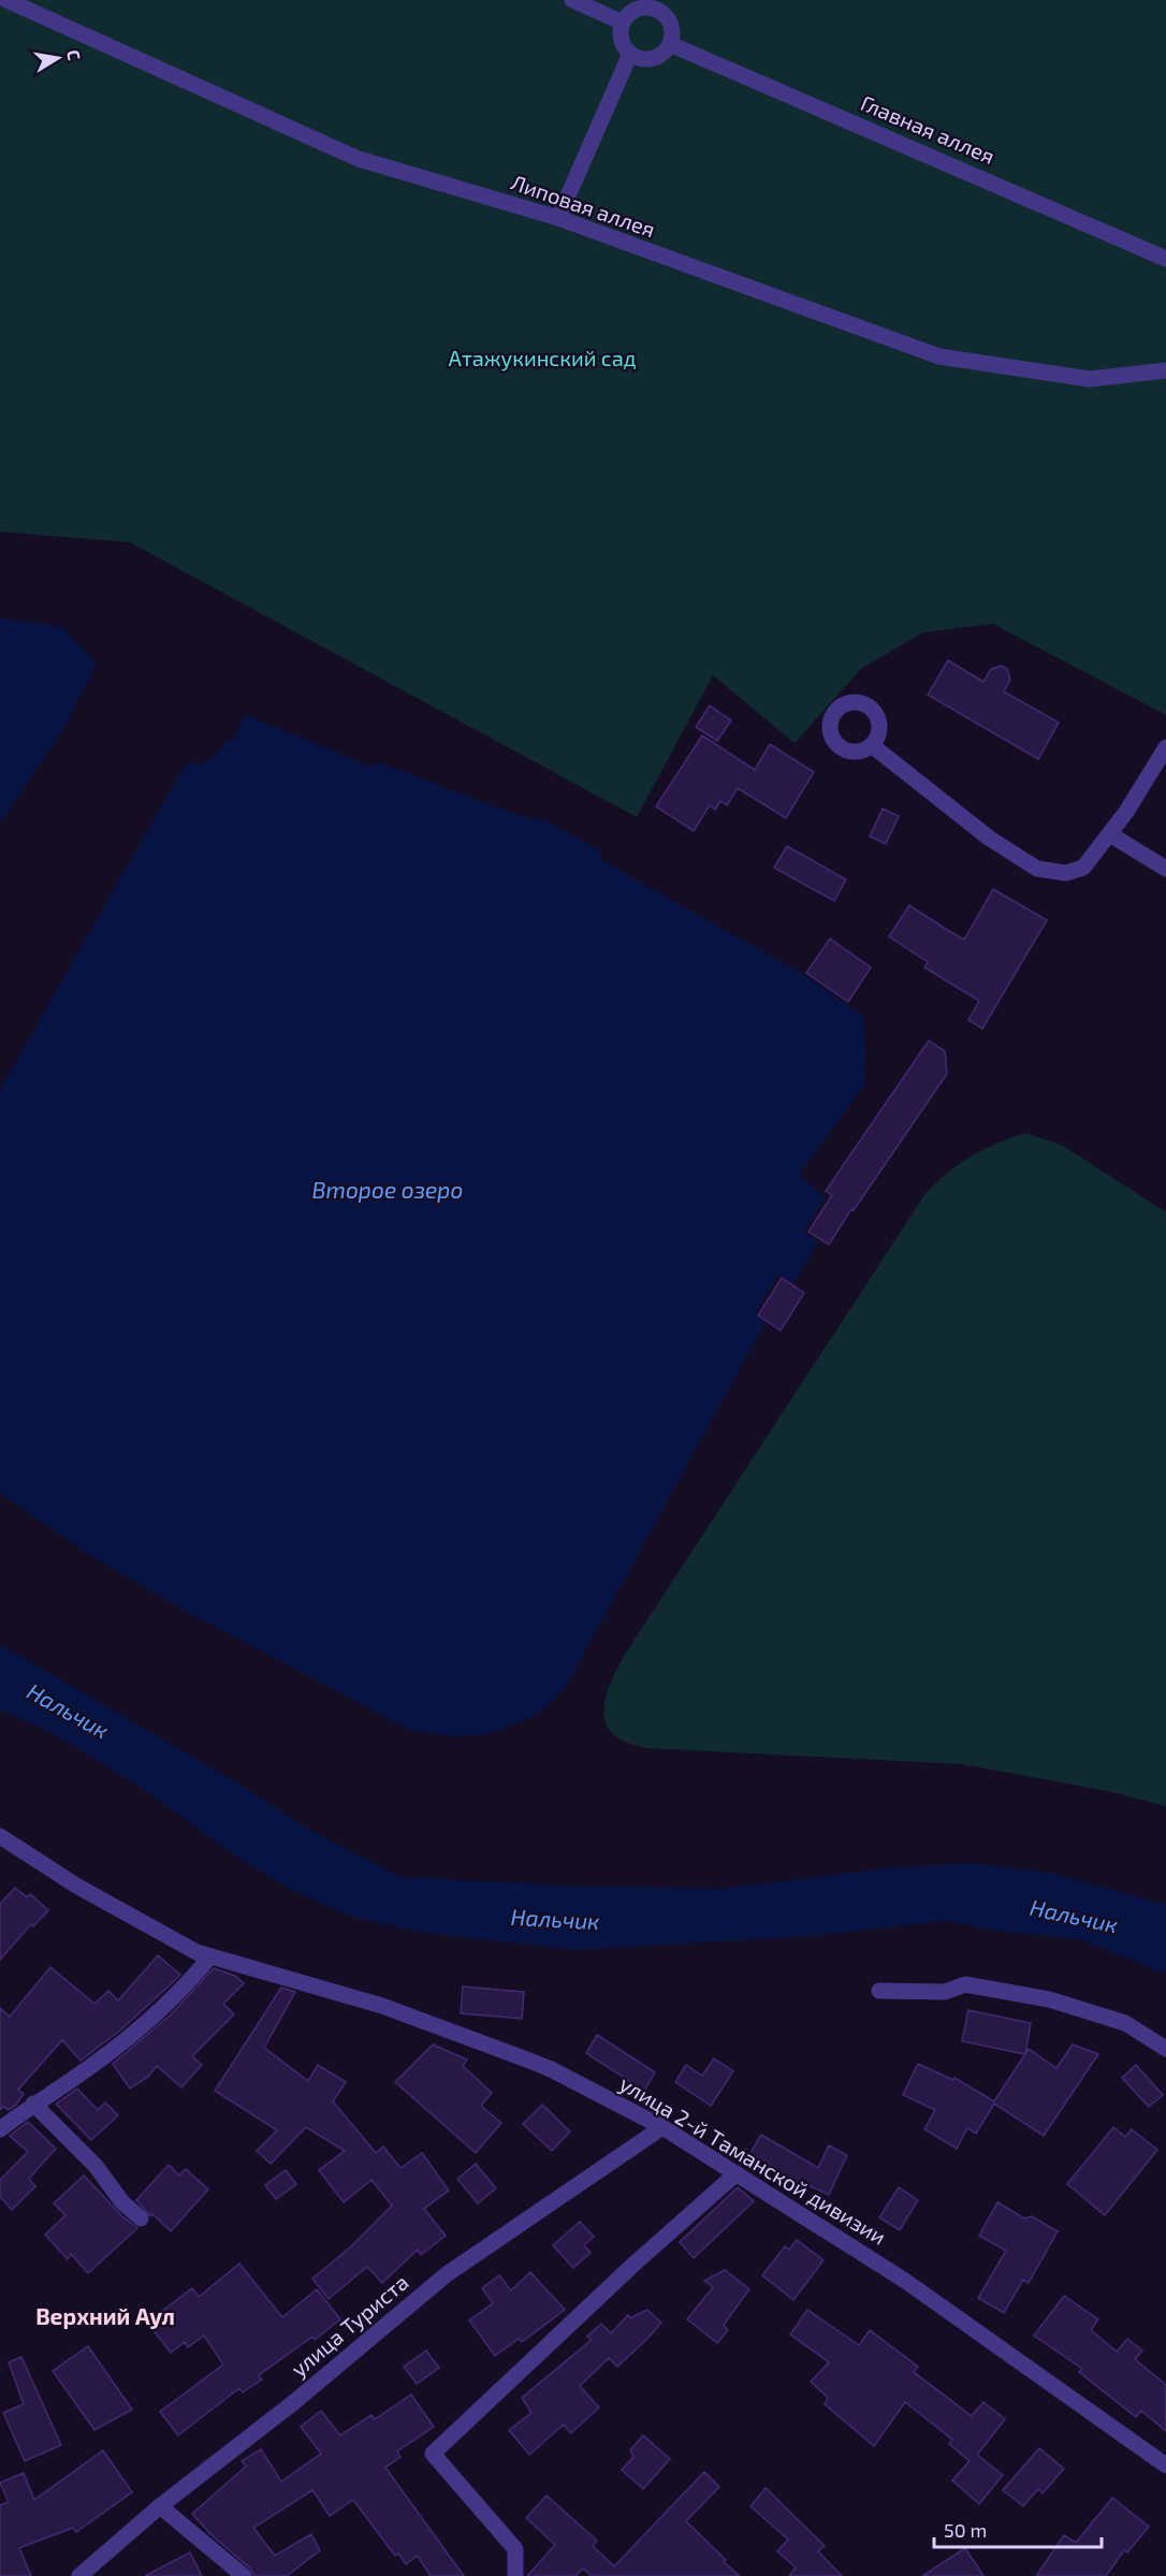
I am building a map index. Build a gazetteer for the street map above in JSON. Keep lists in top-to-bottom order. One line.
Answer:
{"streets":{"street":["Главная аллея","Липовая аллея","улица 2-й Таманской дивизии","улица Туриста"]},"crossings":[["улица 2-й Таманской дивизии","улица Туриста"]],"districts":["Верхний Аул"],"water":["Второе озеро","Нальчик"],"parks":["Атажукинский сад"],"scale_bar":"50 m","north":"right"}
